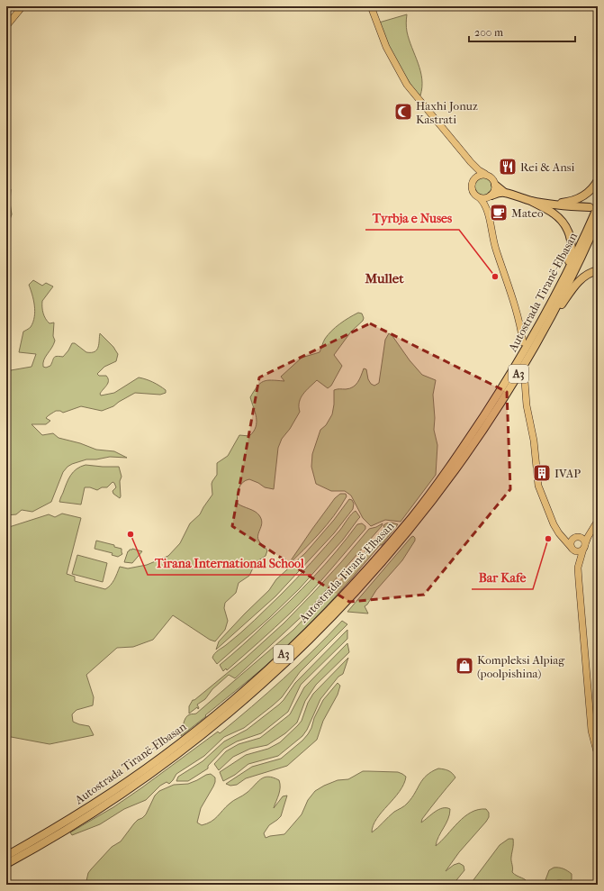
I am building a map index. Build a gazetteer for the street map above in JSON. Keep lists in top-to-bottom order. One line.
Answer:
{"streets":{"highway":["Autostrada Tiranë-Elbasan","A3"]},"crossings":[["Autostrada Tiranë-Elbasan","A3"]],"districts":["Mullet"],"places":{"mosque":["Haxhi Jonuz Kastrati"],"restaurant":["Rei & Ansi"],"cafe":["Mateo"],"other":["Tyrbja e Nuses","Tirana International School","Bar Kafe"],"building":["IVAP"],"shop":["Kompleksi Alpiag (poolpishina)"]},"scale_bar":"200 m"}
